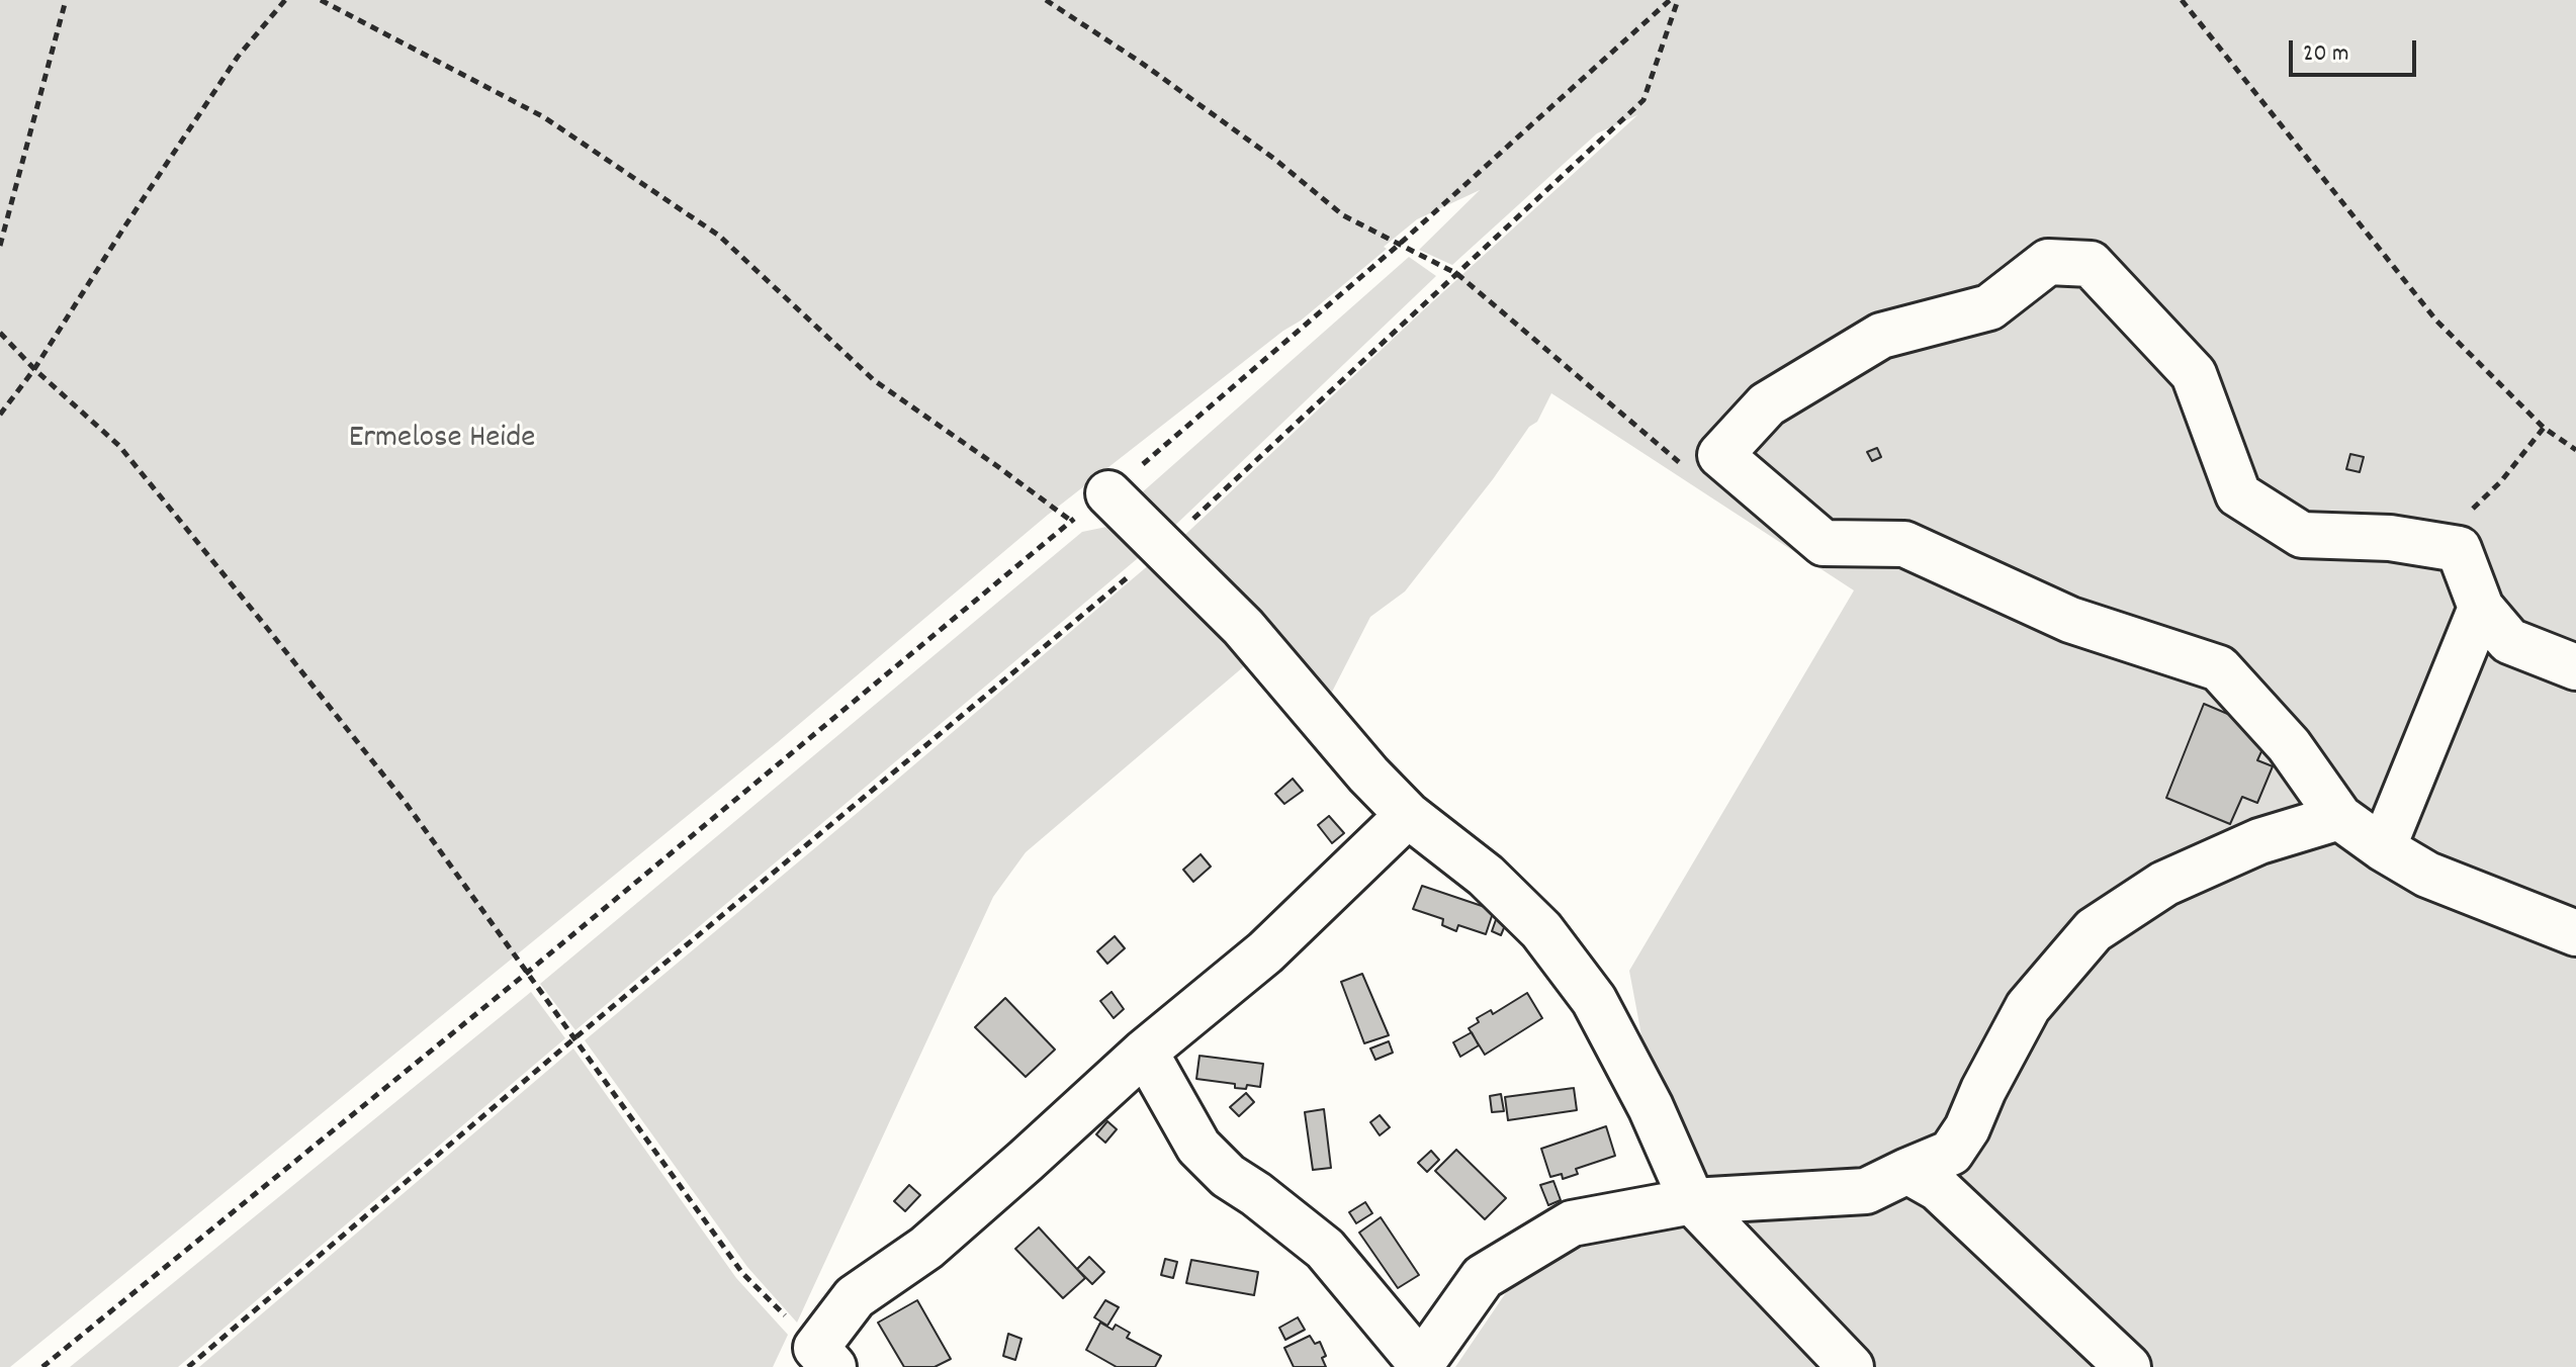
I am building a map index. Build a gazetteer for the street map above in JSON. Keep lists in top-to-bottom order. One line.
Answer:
{"parks":["Ermelose Heide"],"scale_bar":"20 m"}
